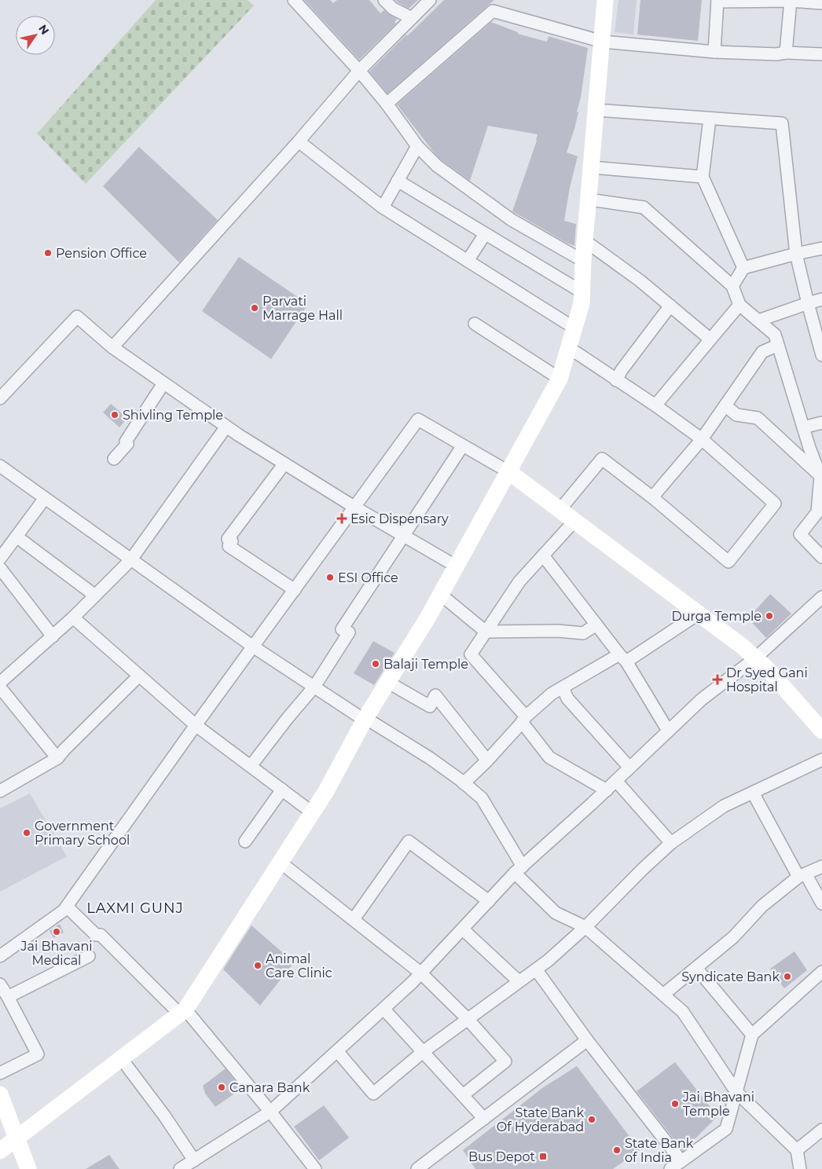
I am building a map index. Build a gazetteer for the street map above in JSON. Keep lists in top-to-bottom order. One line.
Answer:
{"districts":["LAXMI GUNJ"],"places":{"other":["Pension Office","Parvati Marrage Hall","Shivling Temple","ESI Office","Durga Temple","Balaji Temple","Government Primary School","Jai Bhavani Medical","Animal Care Clinic","Syndicate Bank","Canara Bank","Jai Bhavani Temple","State Bank Of Hyderabad","State Bank of India"],"health":["Esic Dispensary","Dr Syed Gani Hospital"],"transit":["Bus Depot"]},"north":"top right"}
